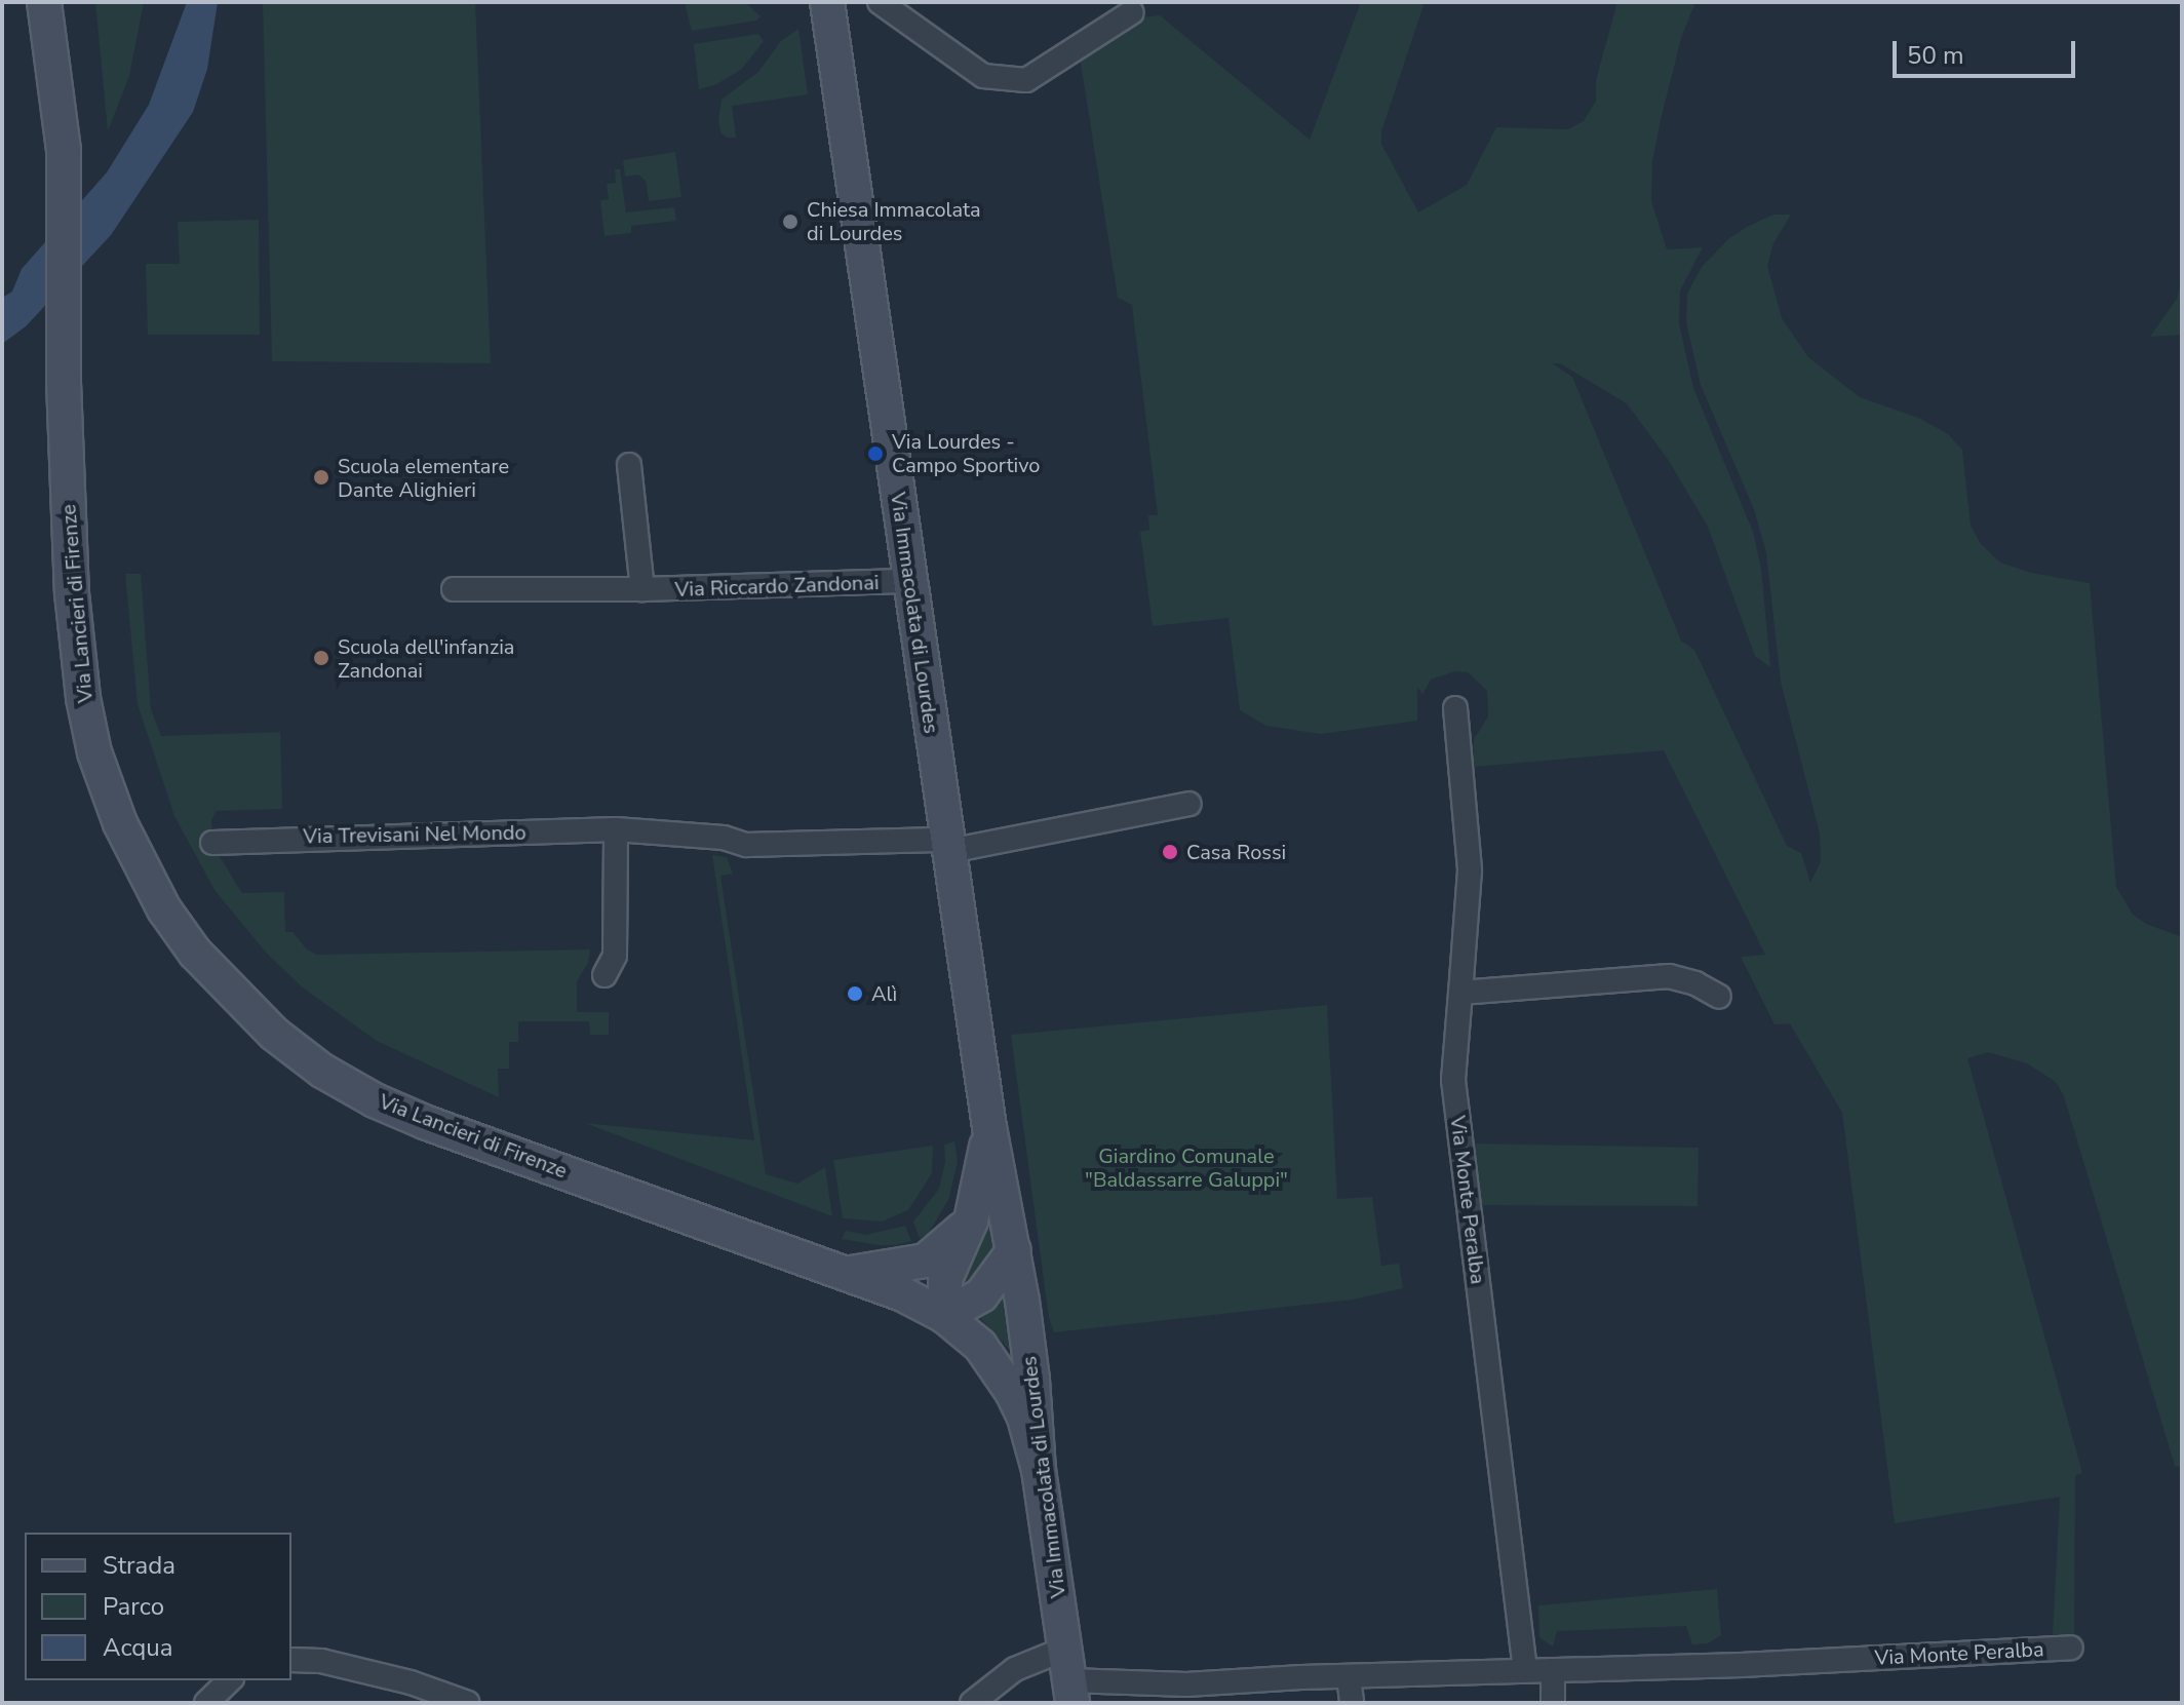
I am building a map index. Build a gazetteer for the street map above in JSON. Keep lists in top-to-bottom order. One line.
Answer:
{"streets":{"main road":["Via Lancieri di Firenze","Via Immacolata di Lourdes"],"street":["Via Riccardo Zandonai","Via Trevisani Nel Mondo","Via Monte Peralba"]},"crossings":[["Via Riccardo Zandonai","Via Immacolata di Lourdes"],["Via Lancieri di Firenze","Via Immacolata di Lourdes"],["Via Immacolata di Lourdes","Via Trevisani Nel Mondo"],["Via Immacolata di Lourdes","Via Monte Peralba"]],"parks":["Giardino Comunale \"Baldassarre Galuppi\""],"places":["Chiesa Immacolata di Lourdes","Via Lourdes - Campo Sportivo","Scuola elementare Dante Alighieri","Scuola dell'infanzia Zandonai","Casa Rossi","Alì"],"legend":["Strada","Parco","Acqua"],"scale_bar":"50 m"}
